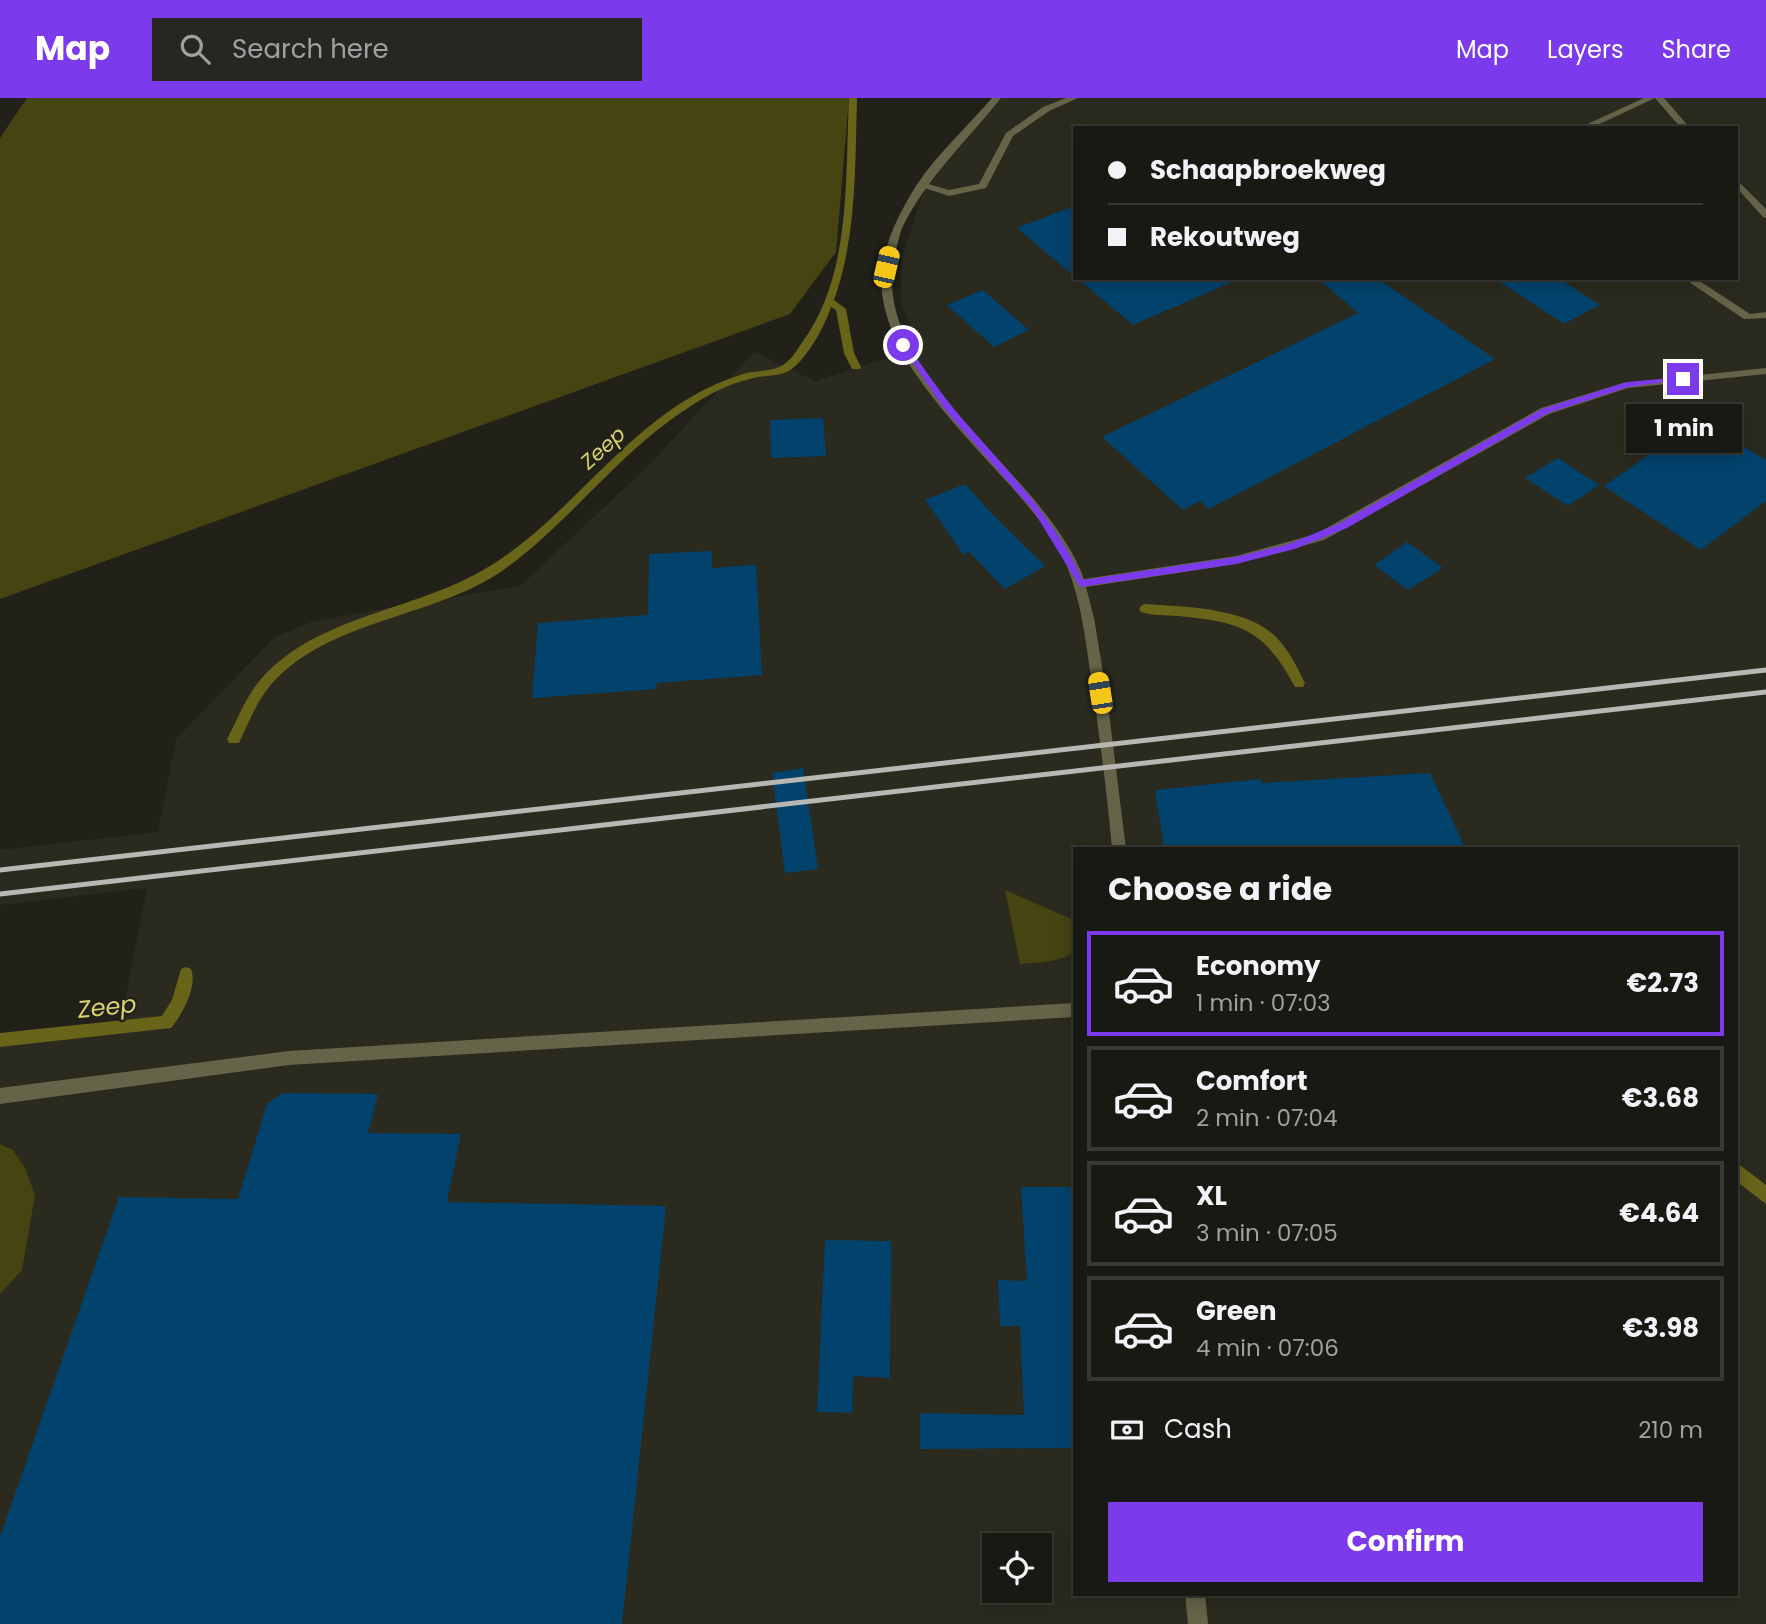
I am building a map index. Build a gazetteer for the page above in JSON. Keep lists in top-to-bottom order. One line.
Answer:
{"water":["Zeep"],"page":{"header":"Map","search":"Search here","nav":["Map","Layers","Share"],"banner":["Schaapbroekweg","Rekoutweg"],"bubble":"1 min","heading":"Choose a ride","list":[{"name":"Economy","note":"1 min · 07:03","value":"€2.73"},{"name":"Comfort","note":"2 min · 07:04","value":"€3.68"},{"name":"XL","note":"3 min · 07:05","value":"€4.64"},{"name":"Green","note":"4 min · 07:06","value":"€3.98"}],"pay":["Cash","210 m"],"buttons":"Confirm"}}
